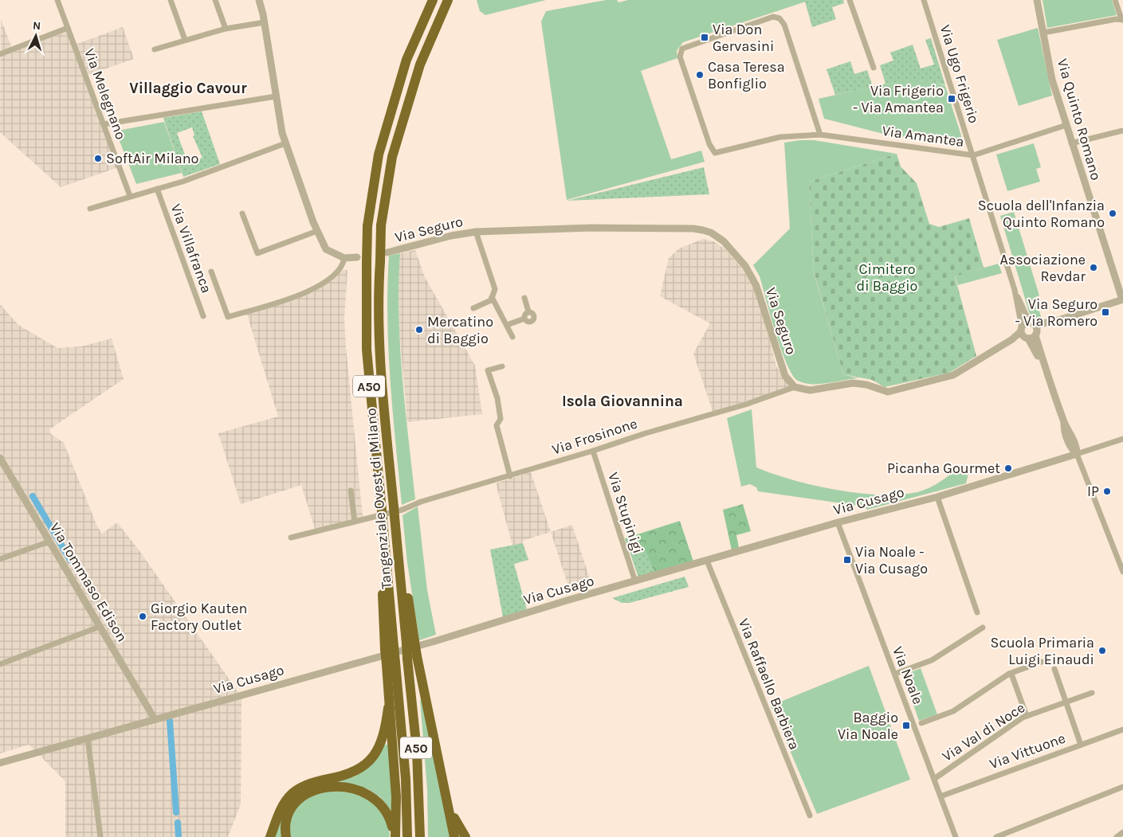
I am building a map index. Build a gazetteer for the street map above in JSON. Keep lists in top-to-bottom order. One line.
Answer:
{"streets":{"highway":["A50","Tangenziale Ovest di Milano"],"street":["Via Ugo Frigerio","Via Melegnano","Via Quinto Romano","Via Amantea","Via Seguro","Via Villafranca","Via Frosinone","Via Cusago","Via Stupinigi","Via Tommaso Edison","Via Noale","Via Raffaello Barbiera","Via Val di Noce","Via Vittuone"]},"crossings":[["Via Ugo Frigerio","Via Amantea"],["Via Quinto Romano","Via Amantea"],["Via Seguro","Via Frosinone"],["Via Frosinone","Tangenziale Ovest di Milano"],["Via Frosinone","Via Stupinigi"],["Via Cusago","Via Stupinigi"],["Via Cusago","Via Tommaso Edison"],["Via Cusago","Via Noale"],["Via Cusago","Via Raffaello Barbiera"],["Via Noale","Via Val di Noce"],["Via Noale","Via Vittuone"]],"districts":["Villaggio Cavour","Isola Giovannina"],"parks":["Cimitero di Baggio"],"places":{"transit":["Via Don Gervasini","Via Frigerio - Via Amantea","Via Seguro - Via Romero","Via Noale - Via Cusago","Baggio Via Noale"],"other":["Casa Teresa Bonfiglio","SoftAir Milano","Scuola dell'Infanzia Quinto Romano","Associazione Revdar","Mercatino di Baggio","Picanha Gourmet","IP","Giorgio Kauten Factory Outlet","Scuola Primaria Luigi Einaudi"]},"north":"top"}
